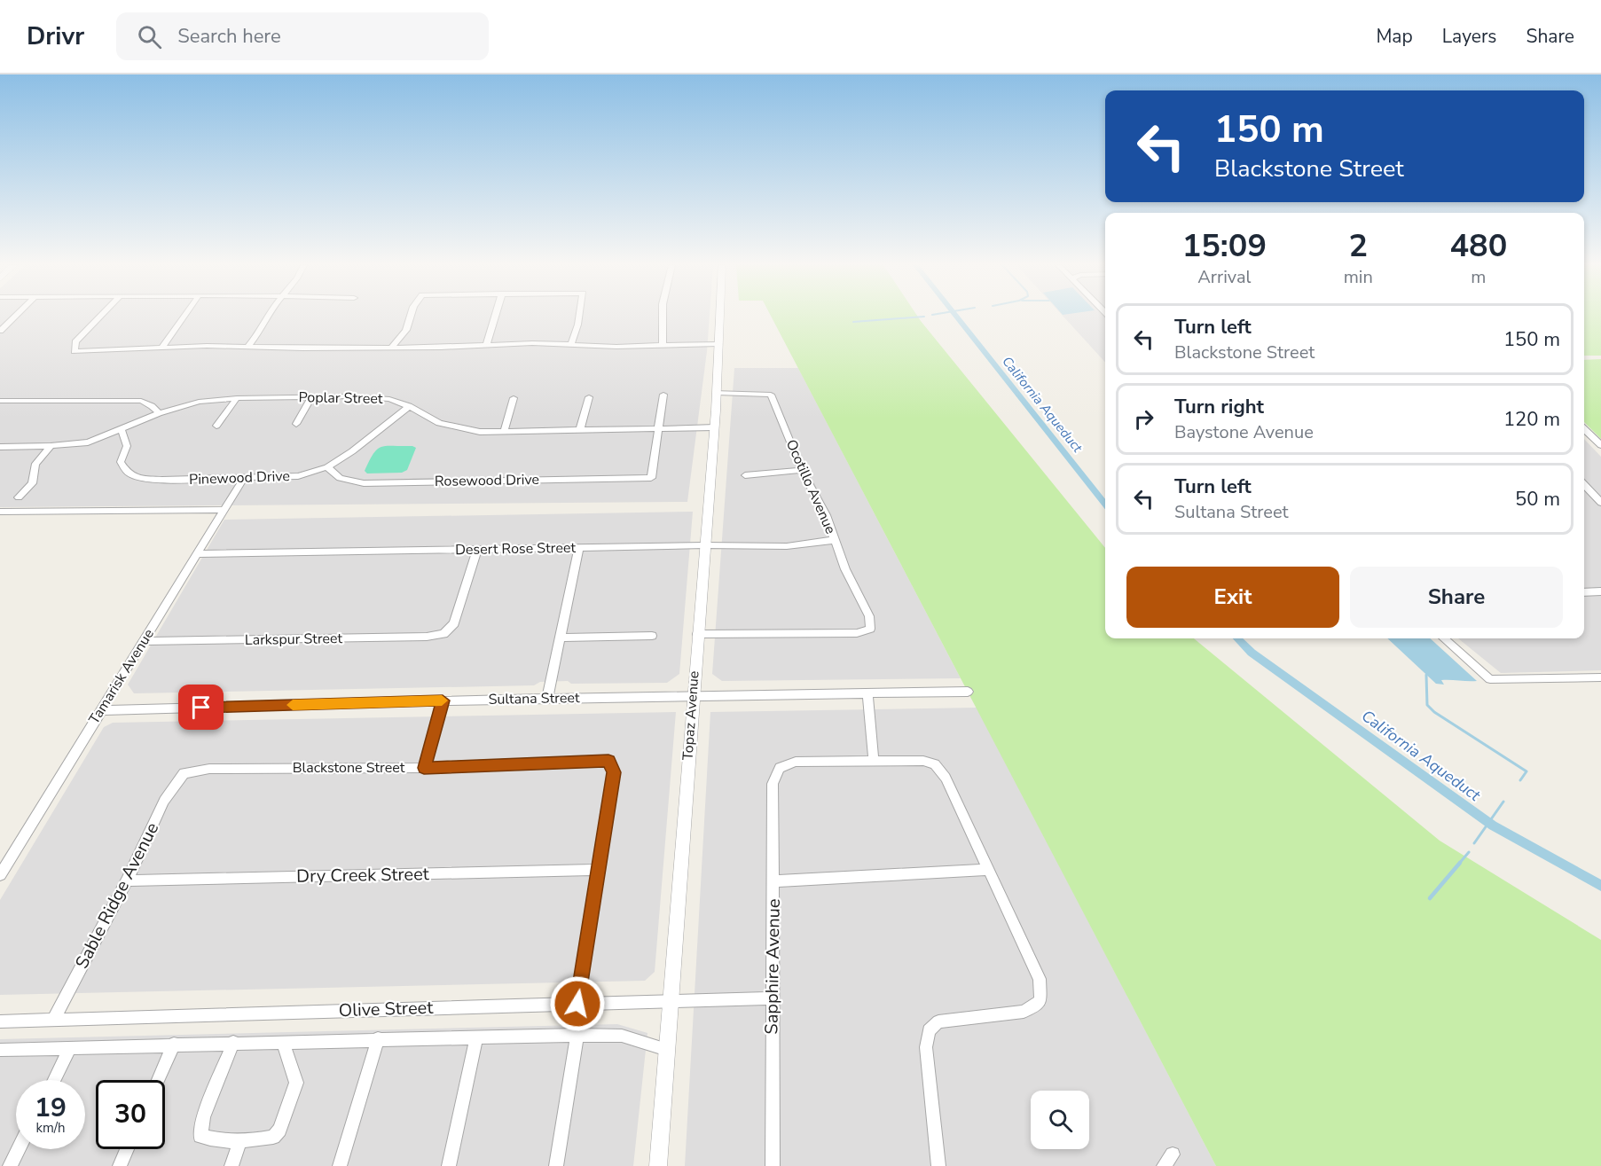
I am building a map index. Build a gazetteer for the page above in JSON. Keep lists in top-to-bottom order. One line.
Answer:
{"streets":{"street":["Poplar Street","Pinewood Drive","Rosewood Drive","Ocotillo Avenue","Desert Rose Street","Larkspur Street","Tamarisk Avenue","Sultana Street","Topaz Avenue","Blackstone Street","Dry Creek Street","Sable Ridge Avenue","Sapphire Avenue","Olive Street"]},"crossings":[["Poplar Street","Pinewood Drive"],["Poplar Street","Rosewood Drive"],["Poplar Street","Topaz Avenue"],["Pinewood Drive","Rosewood Drive"],["Pinewood Drive","Tamarisk Avenue"],["Ocotillo Avenue","Desert Rose Street"],["Ocotillo Avenue","Topaz Avenue"],["Desert Rose Street","Larkspur Street"],["Desert Rose Street","Tamarisk Avenue"],["Desert Rose Street","Topaz Avenue"],["Larkspur Street","Tamarisk Avenue"],["Tamarisk Avenue","Sultana Street"],["Sultana Street","Topaz Avenue"],["Topaz Avenue","Olive Street"],["Blackstone Street","Dry Creek Street"],["Blackstone Street","Sable Ridge Avenue"],["Dry Creek Street","Sable Ridge Avenue"],["Sable Ridge Avenue","Olive Street"],["Sapphire Avenue","Olive Street"]],"water":["California Aqueduct"],"page":{"header":"Drivr","search":"Search here","nav":["Map","Layers","Share"],"turn":["150 m","Blackstone Street"],"eta":["15:09","Arrival","2","min","480","m"],"list":[{"name":"Turn left","note":"Blackstone Street","value":"150 m"},{"name":"Turn right","note":"Baystone Avenue","value":"120 m"},{"name":"Turn left","note":"Sultana Street","value":"50 m"}],"buttons":["Exit","Share"],"speed":"19 km/h","limit":"30"}}
